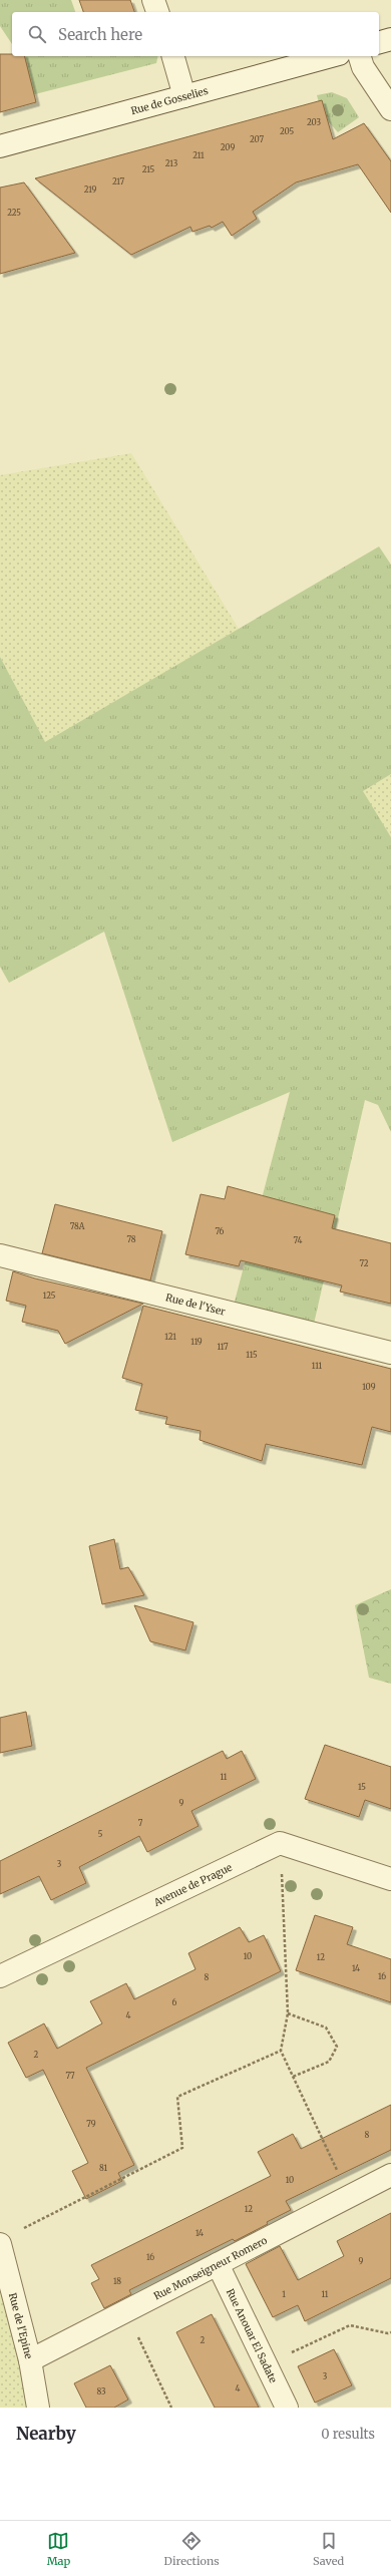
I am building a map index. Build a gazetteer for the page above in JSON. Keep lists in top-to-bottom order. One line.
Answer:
{"streets":{"street":["Rue de Gosselies","Rue de l'Yser","Avenue de Prague","Rue Monseigneur Romero","Rue de l'Epine","Rue Anouar El Sadate"]},"crossings":[["Rue Monseigneur Romero","Rue de l'Epine"],["Rue Monseigneur Romero","Rue Anouar El Sadate"]],"house_numbers":["203","205","207","209","211","213","215","217","219","225","78A","76","78","74","72","125","121","119","117","115","111","109","11","15","9","7","5","3","10","12","14","16","8","6","4","2","77","79","8","81","10","12","14","16","9","18","1","11","2","3","4","83"],"page":{"search":"Search here","heading":["Nearby","0 results"],"nav":["Map","Directions","Saved"]}}
